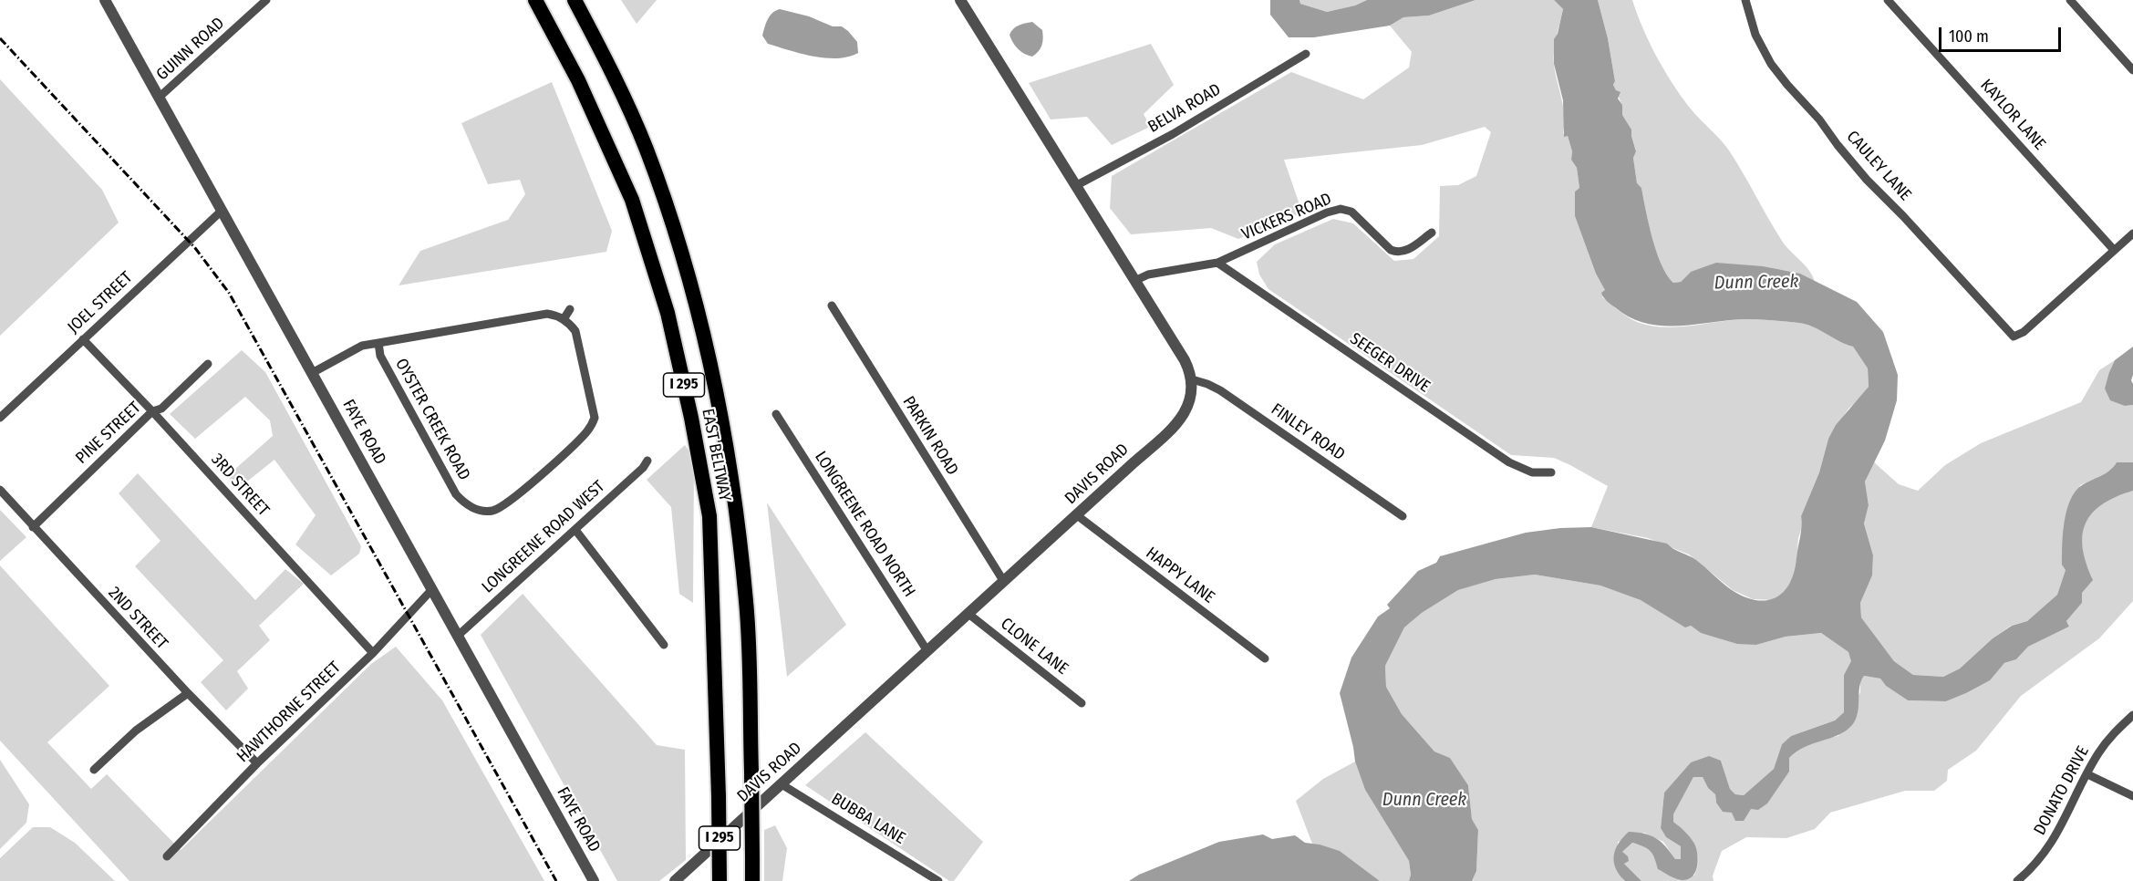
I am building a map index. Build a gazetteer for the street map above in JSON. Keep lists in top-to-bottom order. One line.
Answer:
{"streets":{"highway":["I 295","EAST BELTWAY"],"street":["GUINN ROAD","BELVA ROAD","KAYLOR LANE","CAULEY LANE","VICKERS ROAD","JOEL STREET","SEEGER DRIVE","OYSTER CREEK ROAD","FAYE ROAD","FINLEY ROAD","PINE STREET","PARKIN ROAD","DAVIS ROAD","3RD STREET","LONGREENE ROAD NORTH","LONGREENE ROAD WEST","HAPPY LANE","2ND STREET","CLONE LANE","HAWTHORNE STREET","DONATO DRIVE","BUBBA LANE"]},"crossings":[["GUINN ROAD","FAYE ROAD"],["KAYLOR LANE","CAULEY LANE"],["VICKERS ROAD","SEEGER DRIVE"],["JOEL STREET","FAYE ROAD"],["JOEL STREET","3RD STREET"],["OYSTER CREEK ROAD","FAYE ROAD"],["FAYE ROAD","LONGREENE ROAD WEST"],["FAYE ROAD","HAWTHORNE STREET"],["FINLEY ROAD","DAVIS ROAD"],["PINE STREET","3RD STREET"],["PINE STREET","2ND STREET"],["PARKIN ROAD","DAVIS ROAD"],["DAVIS ROAD","LONGREENE ROAD NORTH"],["DAVIS ROAD","HAPPY LANE"],["DAVIS ROAD","CLONE LANE"],["DAVIS ROAD","BUBBA LANE"],["3RD STREET","HAWTHORNE STREET"],["2ND STREET","HAWTHORNE STREET"]],"water":["Dunn Creek"],"scale_bar":"100 m"}
